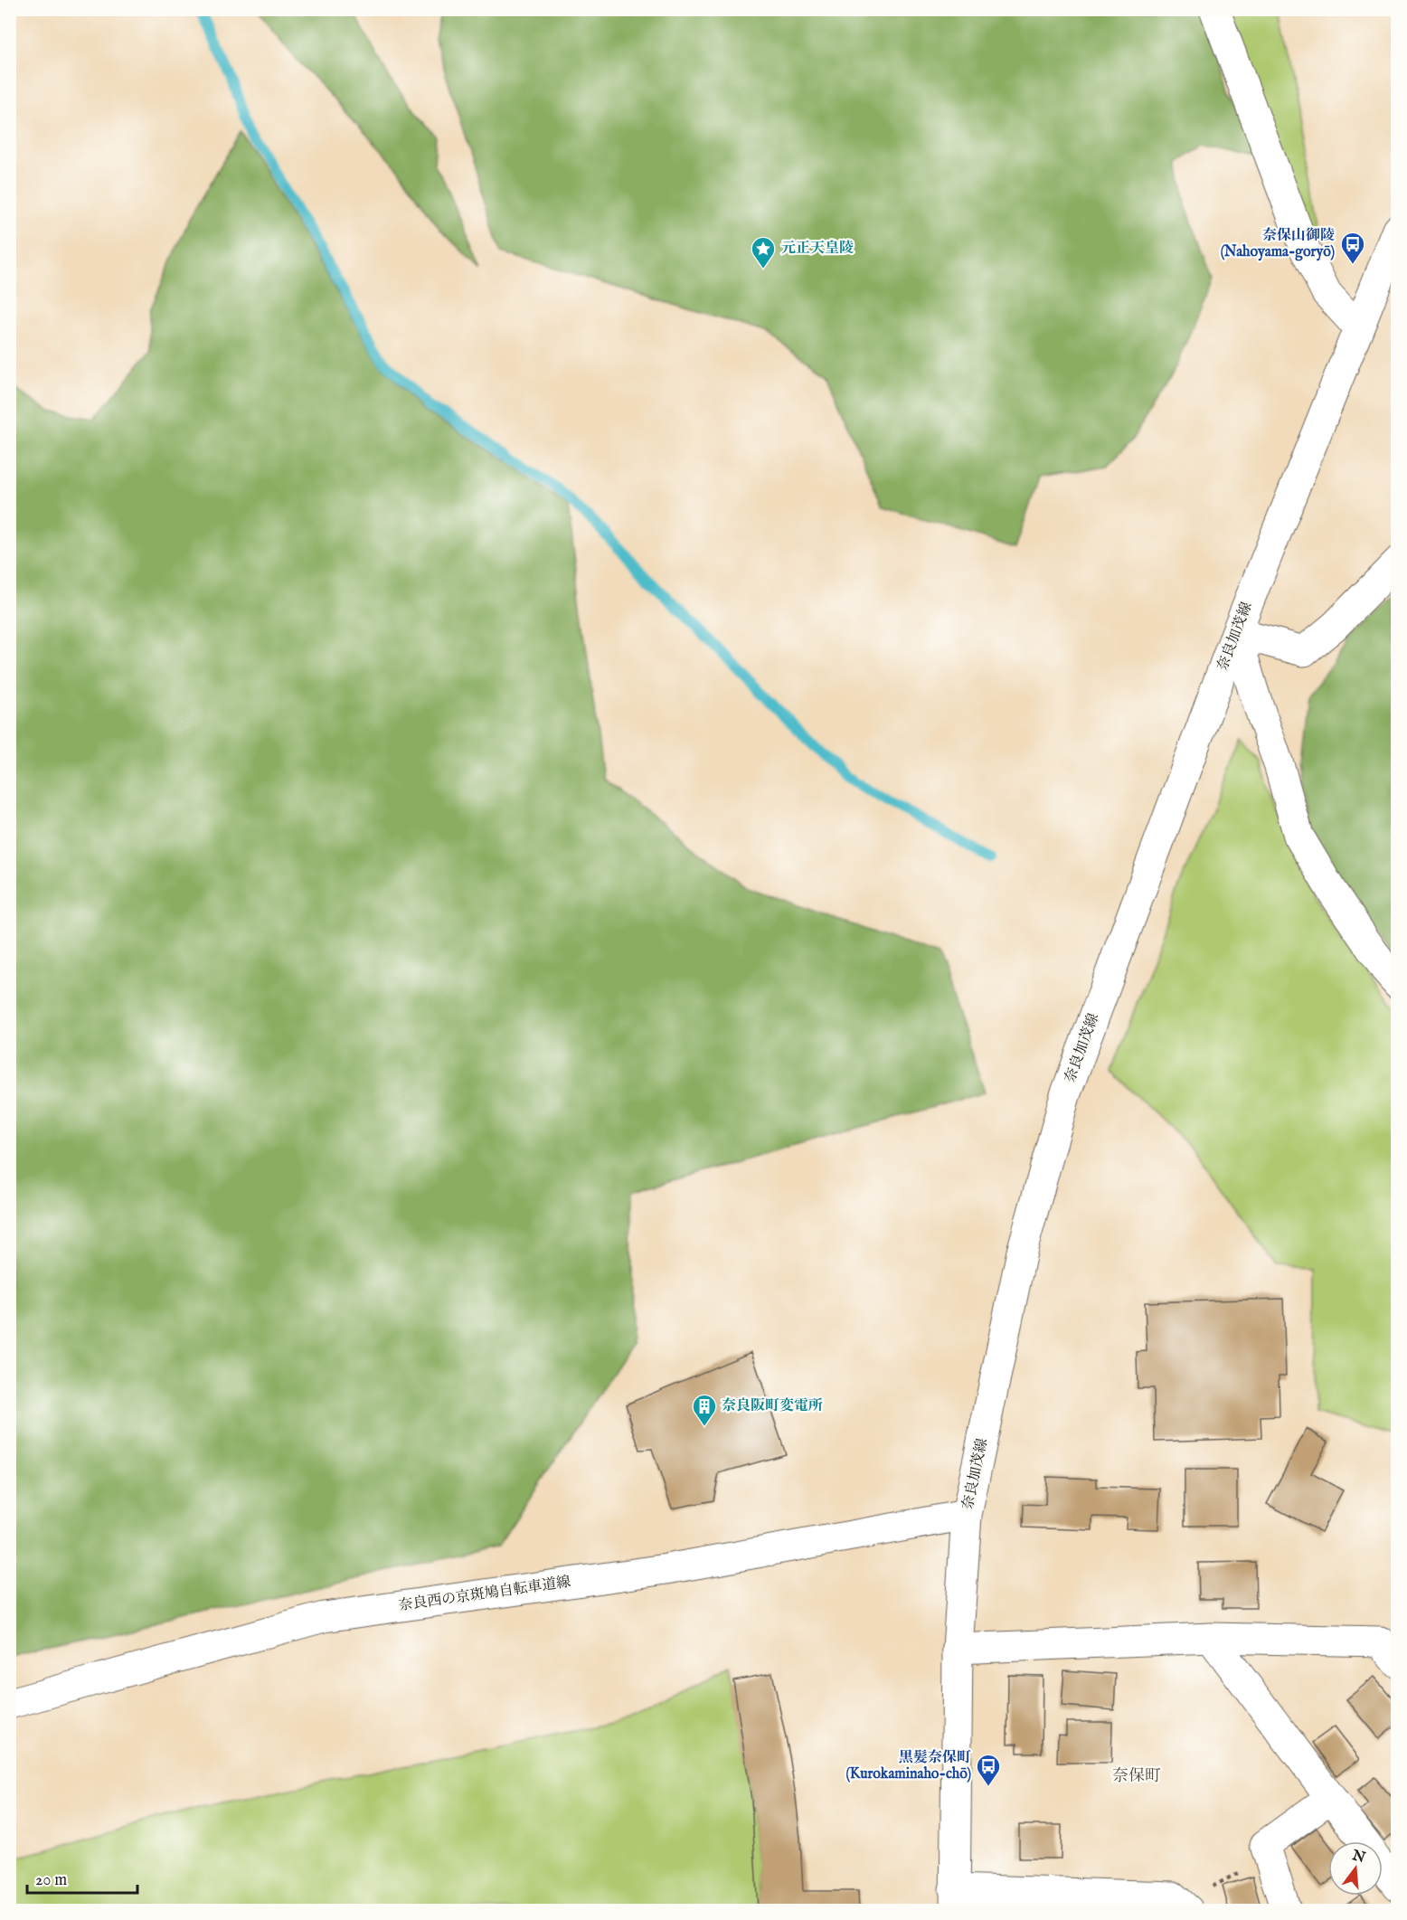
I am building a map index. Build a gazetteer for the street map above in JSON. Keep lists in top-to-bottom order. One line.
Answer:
{"streets":{"main road":["奈良加茂線","奈良西の京斑鳩自転車道線"]},"crossings":[["奈良加茂線","奈良西の京斑鳩自転車道線"]],"districts":["奈保町"],"places":{"bus stop":["奈保山御陵 (Nahoyama-goryō)","黒髪奈保町 (Kurokaminaho-chō)"],"place":["元正天皇陵"],"building":["奈良阪町変電所"]},"scale_bar":"20 m","north":"top"}
